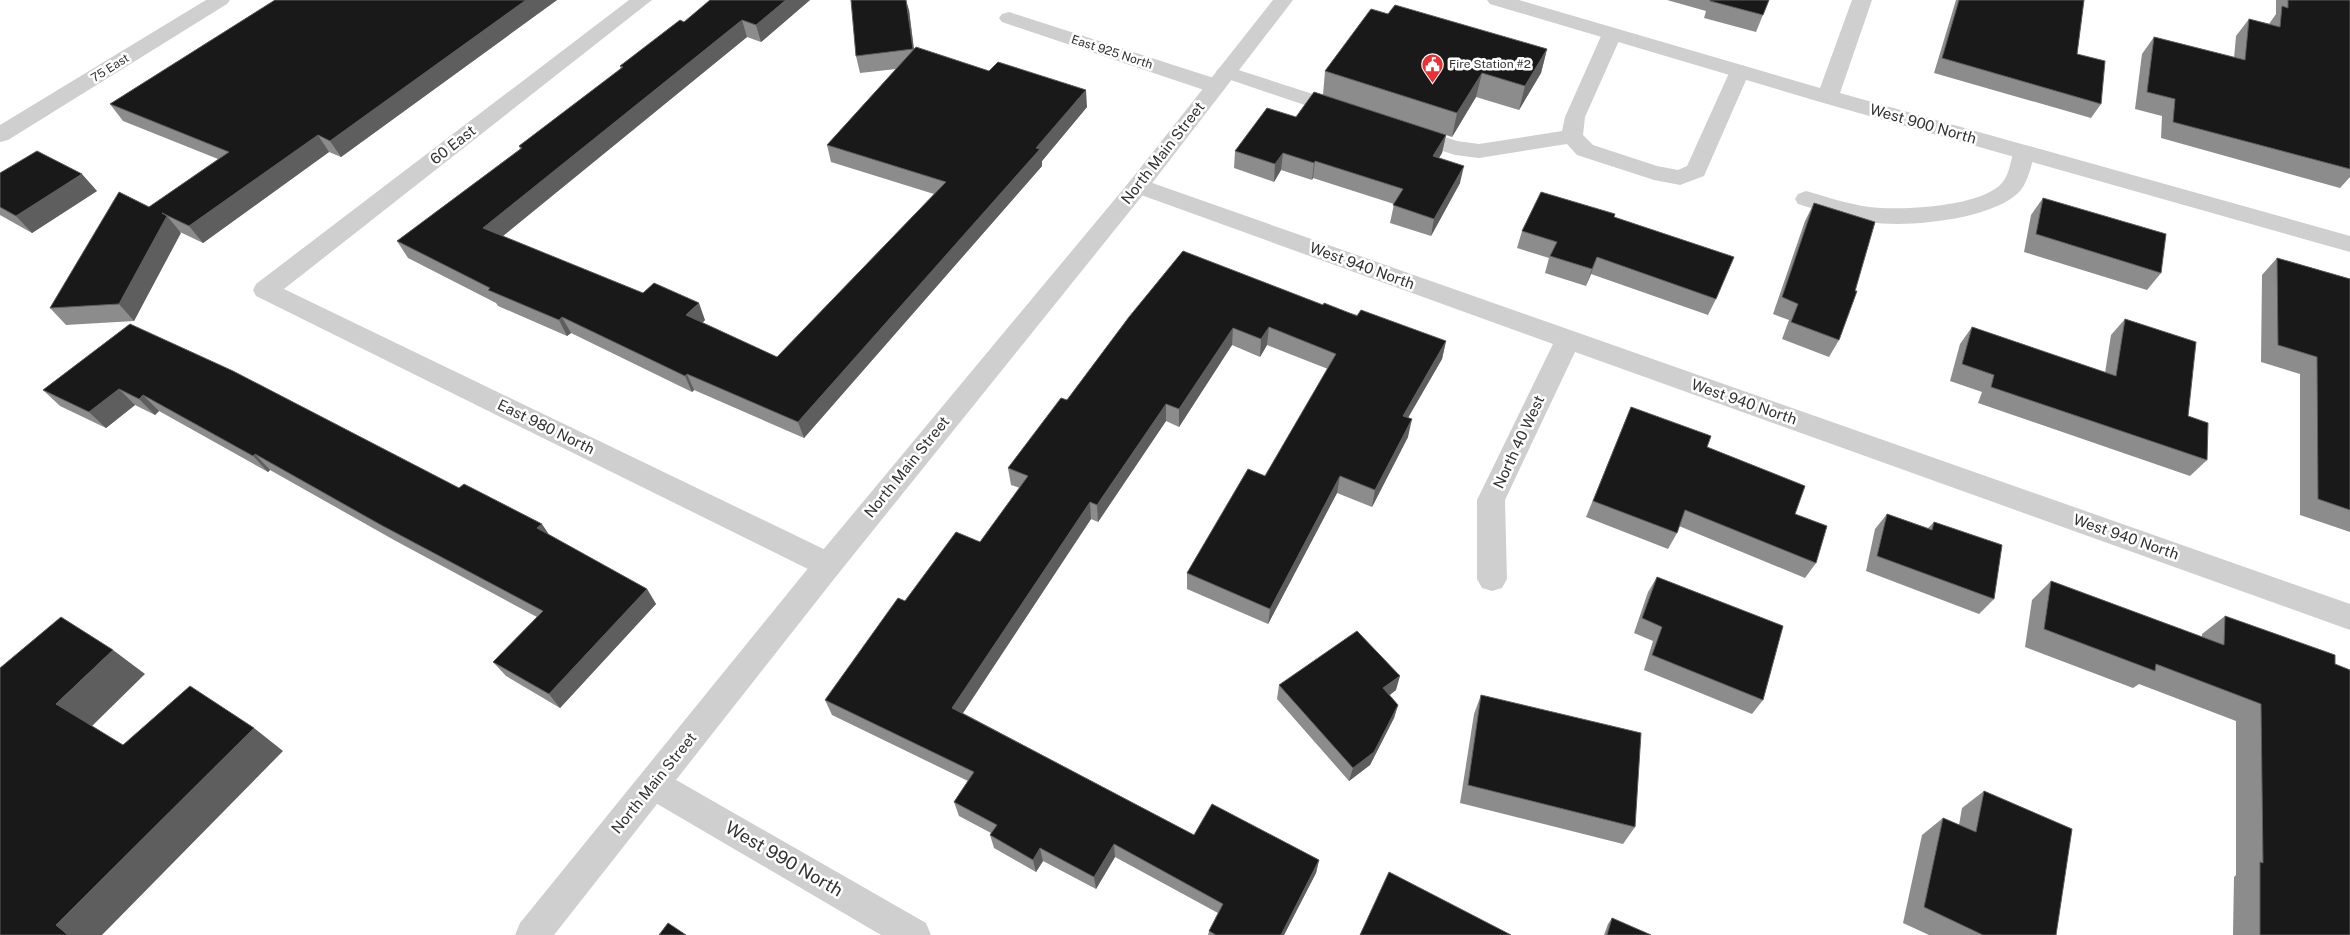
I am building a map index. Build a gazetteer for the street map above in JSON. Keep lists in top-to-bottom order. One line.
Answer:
{"streets":{"street":["East 925 North","75 East","West 900 North","60 East","North Main Street","West 940 North","East 980 North","North 40 West","West 990 North"]},"crossings":[["East 925 North","North Main Street"],["60 East","East 980 North"],["North Main Street","West 940 North"],["North Main Street","East 980 North"],["North Main Street","West 990 North"],["West 940 North","North 40 West"]],"places":{"public building":["Fire Station #2"]}}
